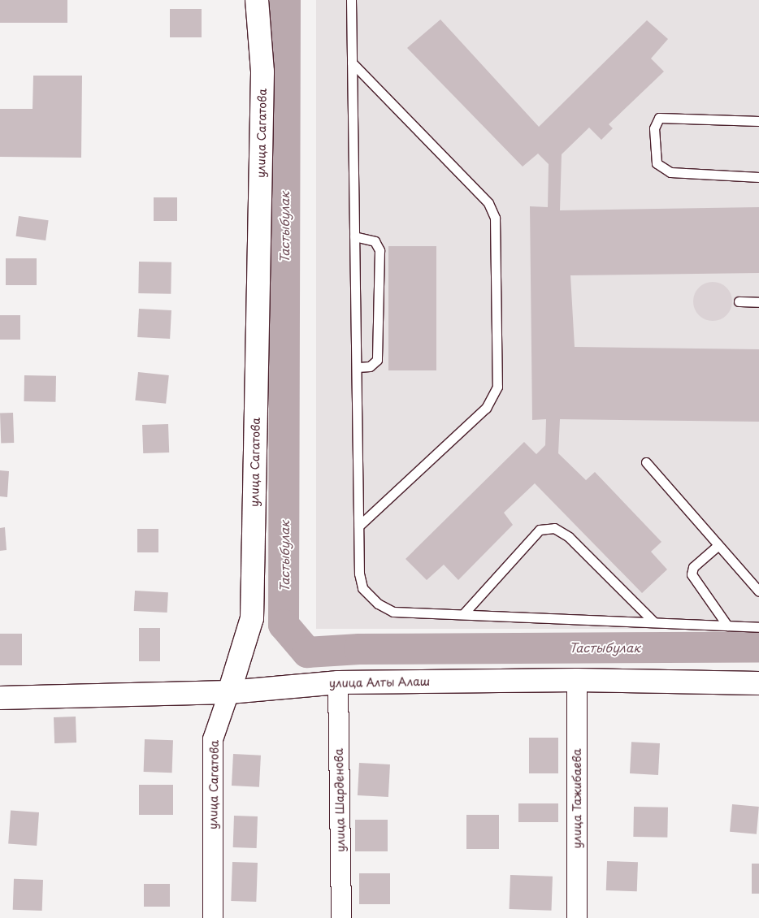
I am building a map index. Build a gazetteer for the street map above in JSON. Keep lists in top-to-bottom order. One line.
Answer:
{"streets":{"street":["улица Сагатова","улица Алты Алаш","улица Тажибаева","улица Шарденова"]},"crossings":[["улица Сагатова","улица Алты Алаш"],["улица Алты Алаш","улица Тажибаева"],["улица Алты Алаш","улица Шарденова"]],"water":["Тастыбулак"]}
